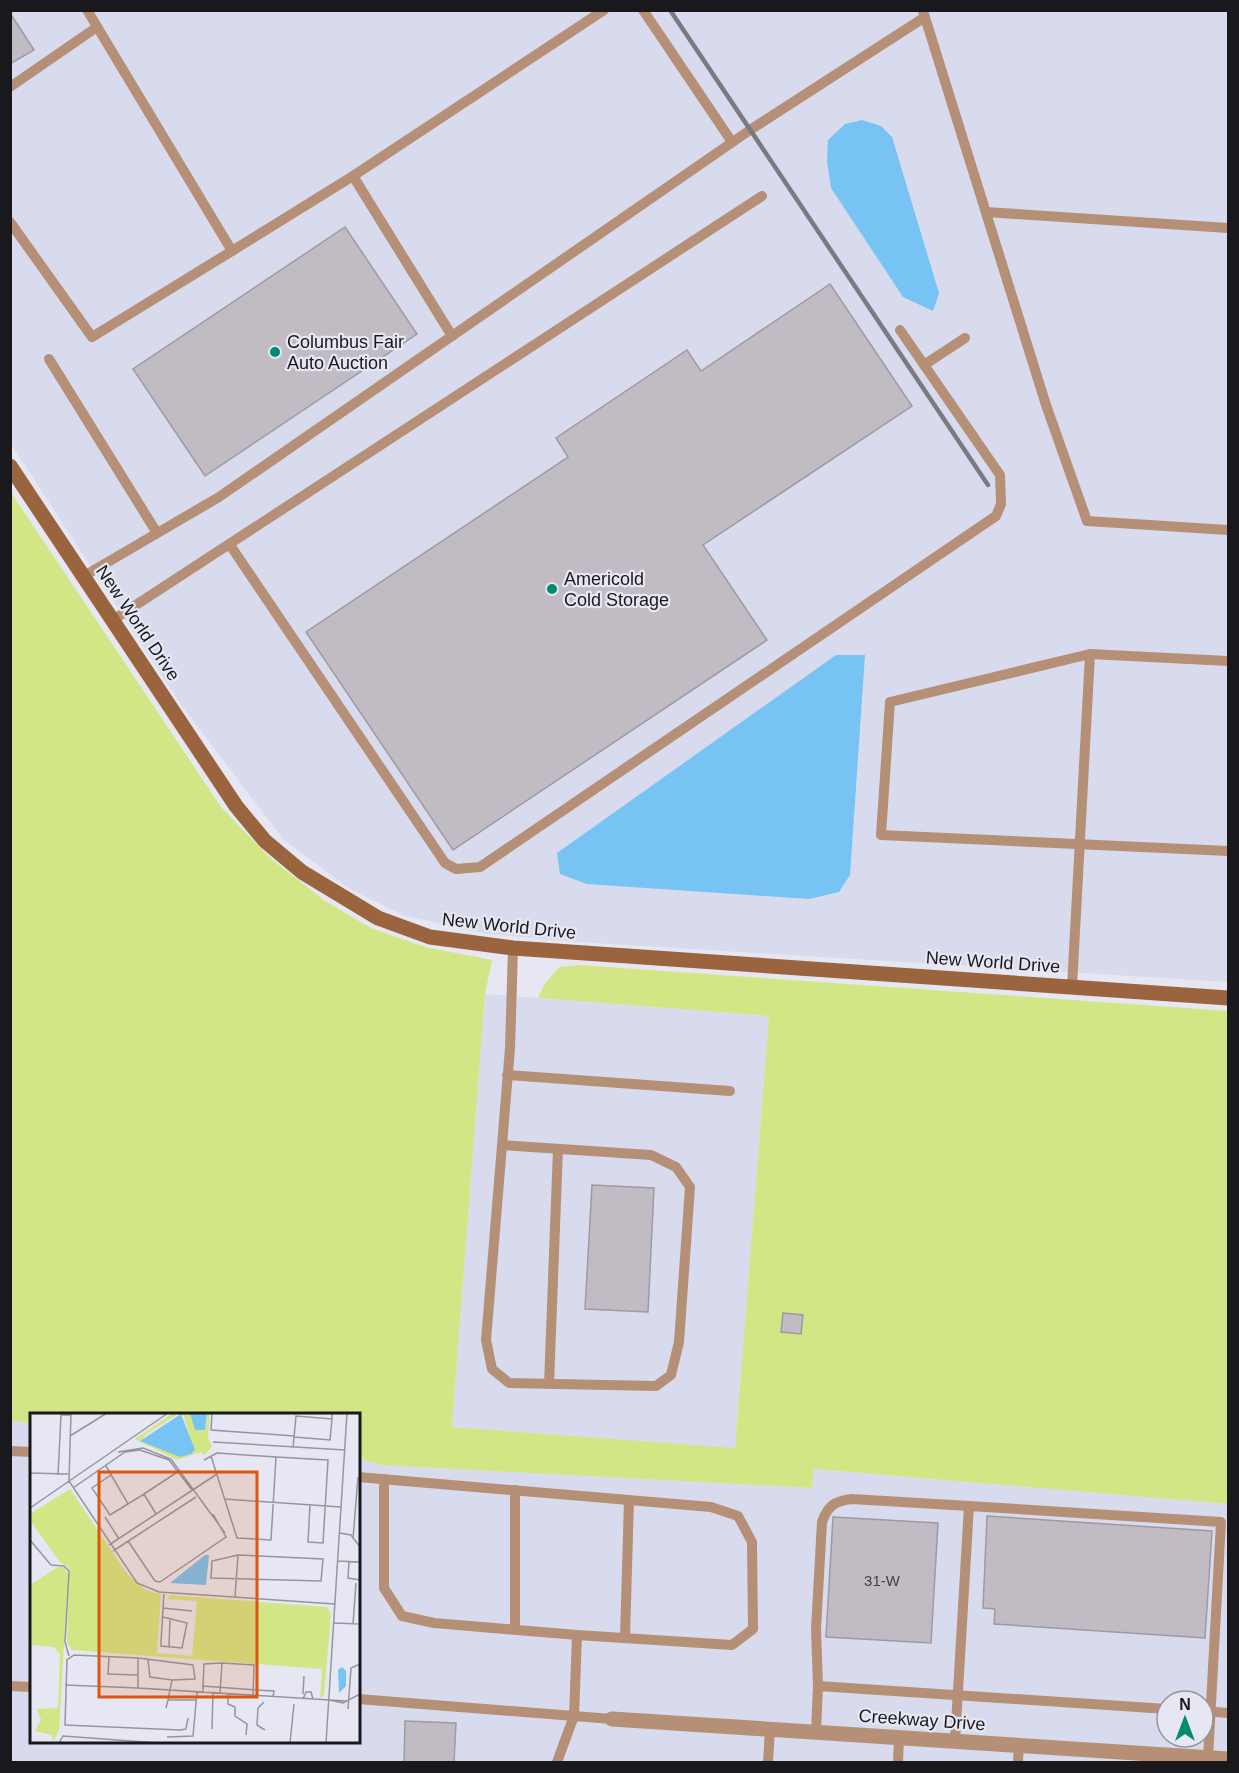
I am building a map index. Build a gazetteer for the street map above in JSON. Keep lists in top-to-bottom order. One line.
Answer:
{"streets":{"street":["New World Drive","Creekway Drive"]},"places":["Columbus Fair Auto Auction","Americold Cold Storage"],"house_numbers":["31-W"],"north":"top"}
